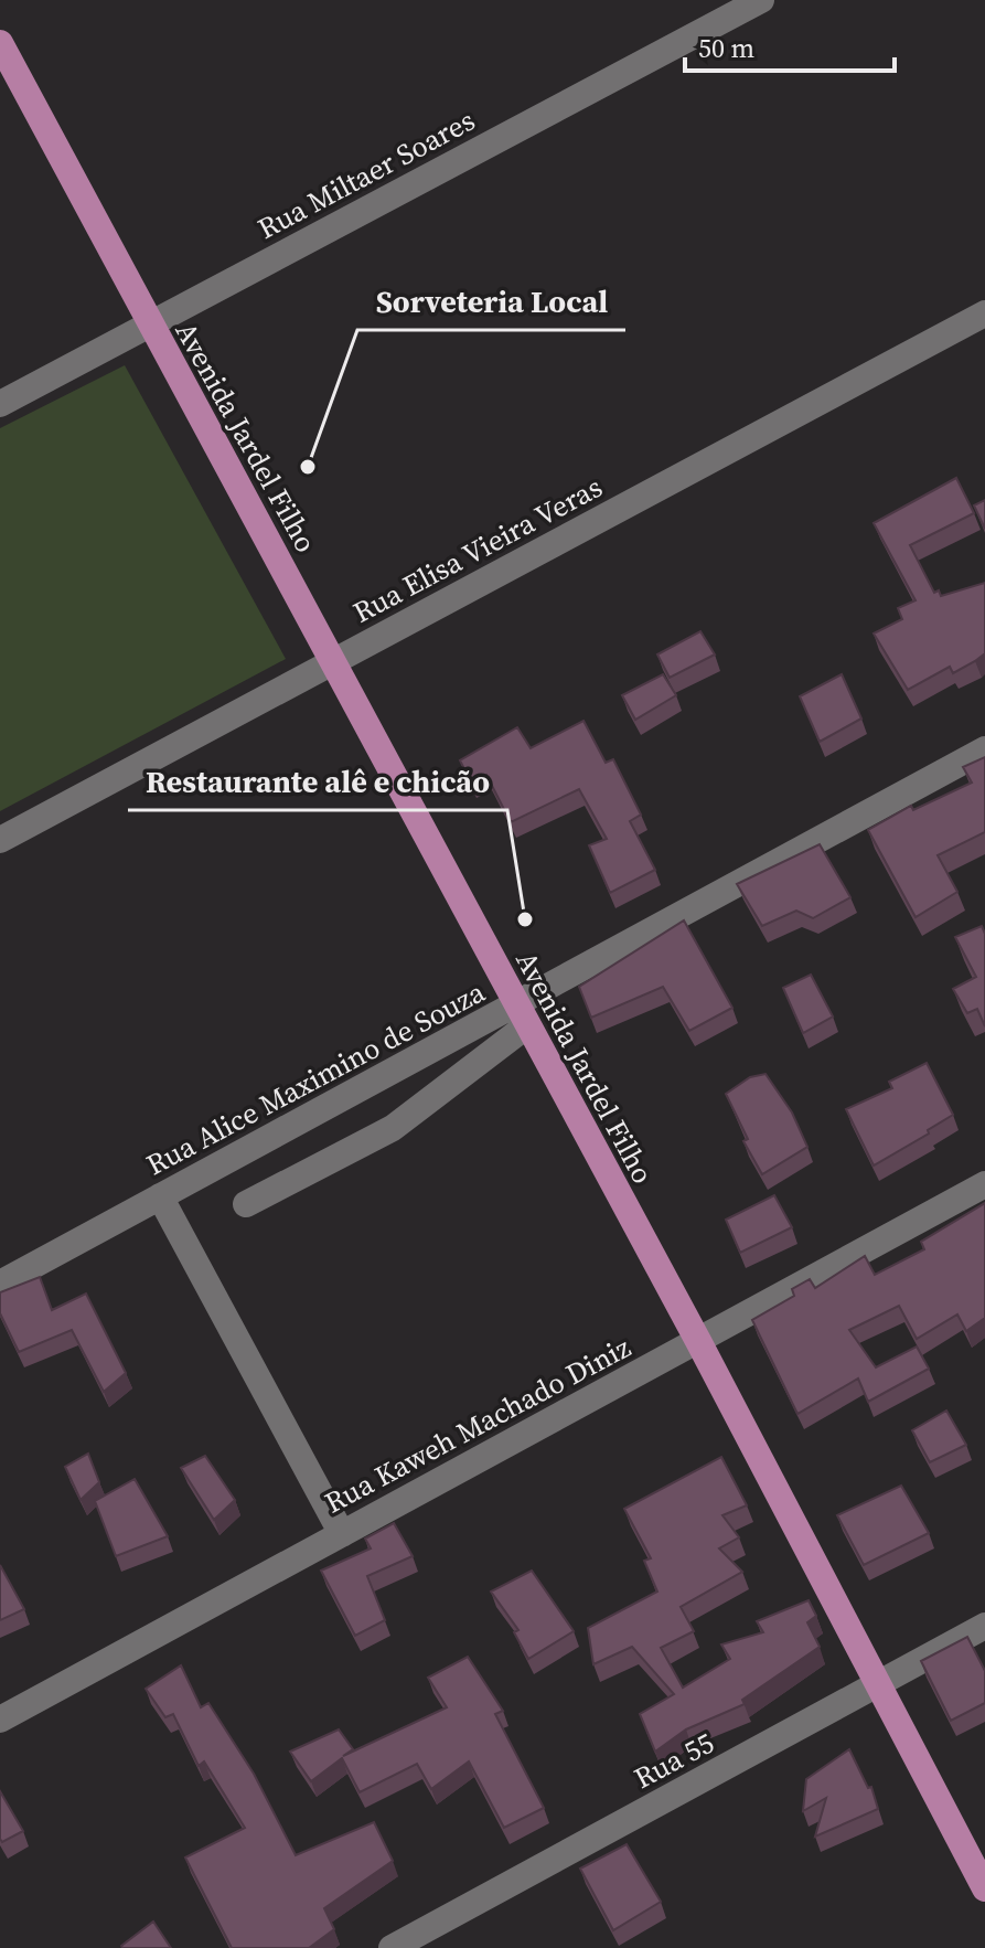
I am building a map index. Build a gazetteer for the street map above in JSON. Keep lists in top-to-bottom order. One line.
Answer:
{"streets":{"main road":["Avenida Jardel Filho"],"street":["Rua Miltaer Soares","Rua Elisa Vieira Veras","Rua Alice Maximino de Souza","Rua Kaweh Machado Diniz","Rua 55"]},"crossings":[["Rua Miltaer Soares","Avenida Jardel Filho"],["Avenida Jardel Filho","Rua Elisa Vieira Veras"],["Avenida Jardel Filho","Rua Alice Maximino de Souza"],["Avenida Jardel Filho","Rua Kaweh Machado Diniz"],["Avenida Jardel Filho","Rua 55"]],"places":["Sorveteria Local","Restaurante alê e chicão"],"scale_bar":"50 m"}
